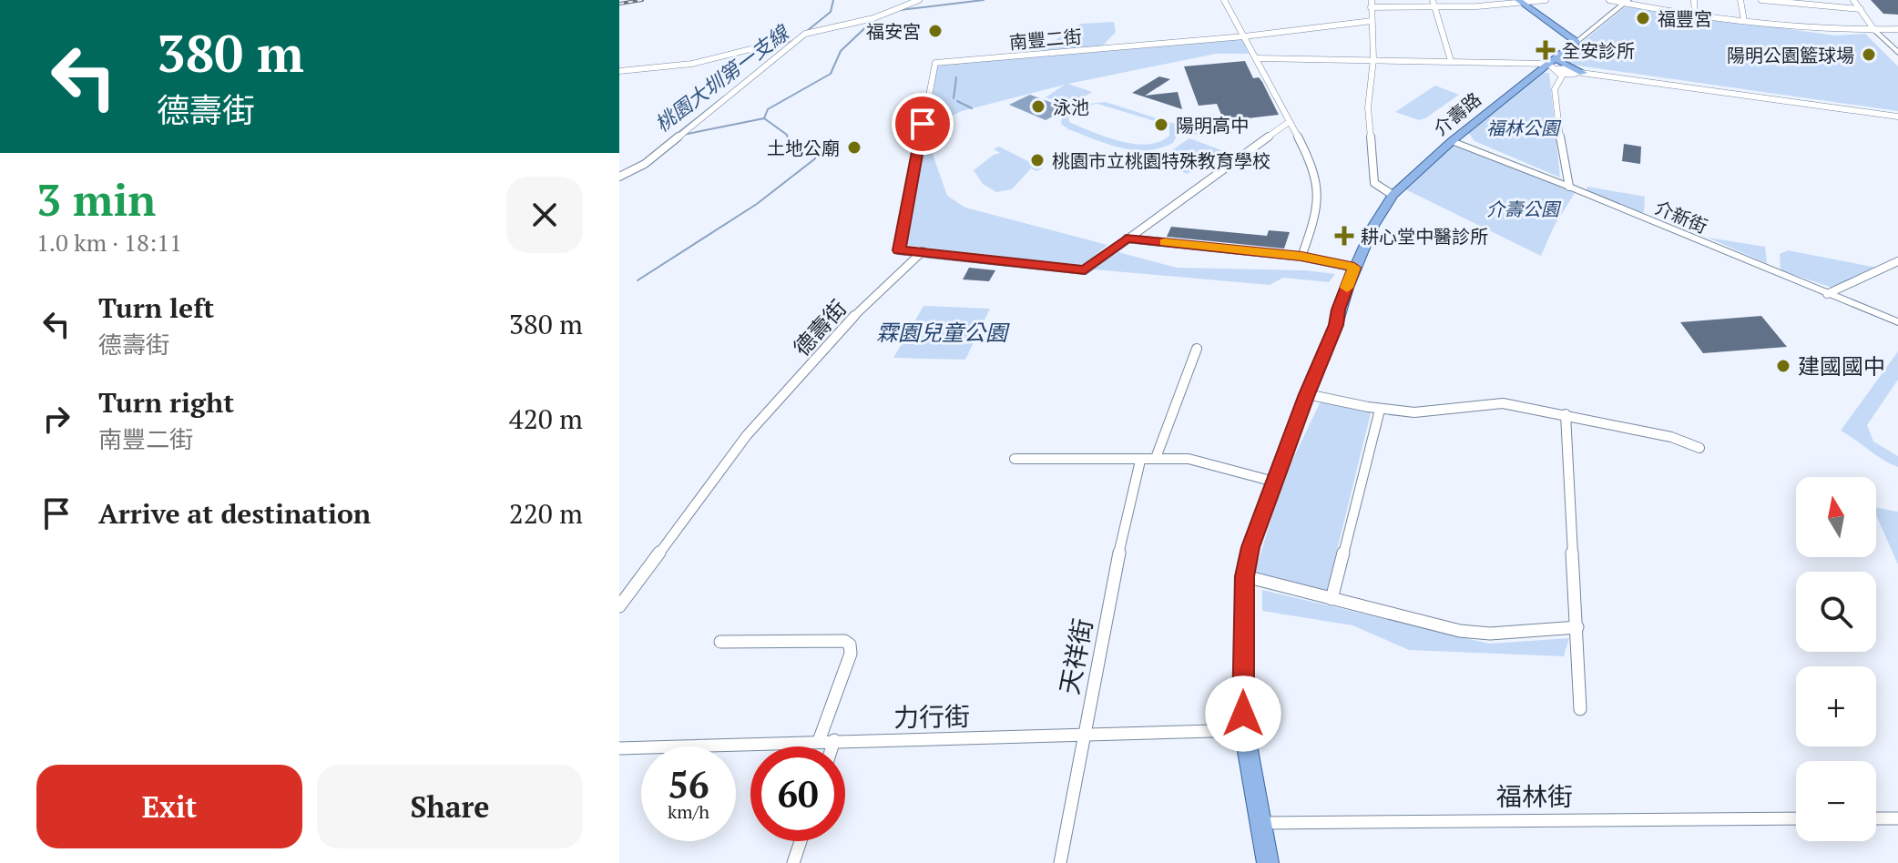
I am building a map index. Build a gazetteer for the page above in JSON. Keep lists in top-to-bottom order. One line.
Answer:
{"streets":{"main road":["介壽路"],"street":["南豐二街","介新街","德壽街","天祥街","力行街","福林街"]},"crossings":[["南豐二街","德壽街"],["介壽路","介新街"],["介壽路","力行街"],["介壽路","福林街"],["天祥街","力行街"]],"water":["桃園大圳第一支線"],"parks":["福林公園","介壽公園","霖園兒童公園"],"places":{"other":["福豐宮","福安宮","陽明公園籃球場","泳池","陽明高中","土地公廟","桃園市立桃園特殊教育學校","建國國中"],"health":["全安診所","耕心堂中醫診所"]},"north":"top","page":{"turn":["380 m","德壽街"],"heading":["3 min","1.0 km · 18:11"],"list":[{"name":"Turn left","note":"德壽街","value":"380 m"},{"name":"Turn right","note":"南豐二街","value":"420 m"},{"name":"Arrive at destination","value":"220 m"}],"map_buttons":["+","−"],"speed":"56 km/h","limit":"60","buttons":["Exit","Share"]}}
